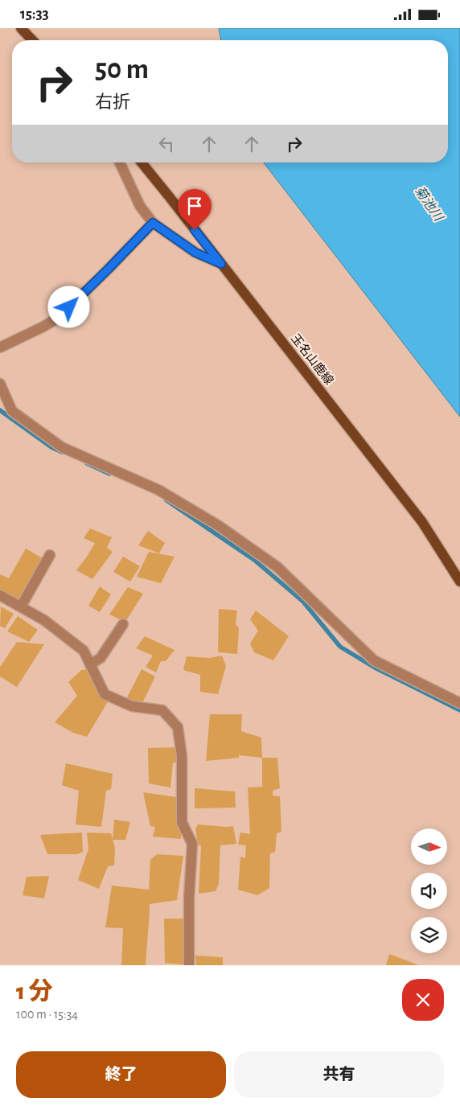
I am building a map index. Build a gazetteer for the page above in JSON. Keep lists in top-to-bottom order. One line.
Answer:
{"streets":{"main road":["玉名山鹿線"]},"water":["菊池川"],"north":"right","page":{"status":"15:33","turn":["50 m","右折"],"heading":["1 分","100 m · 15:34"],"buttons":["終了","共有"]}}
